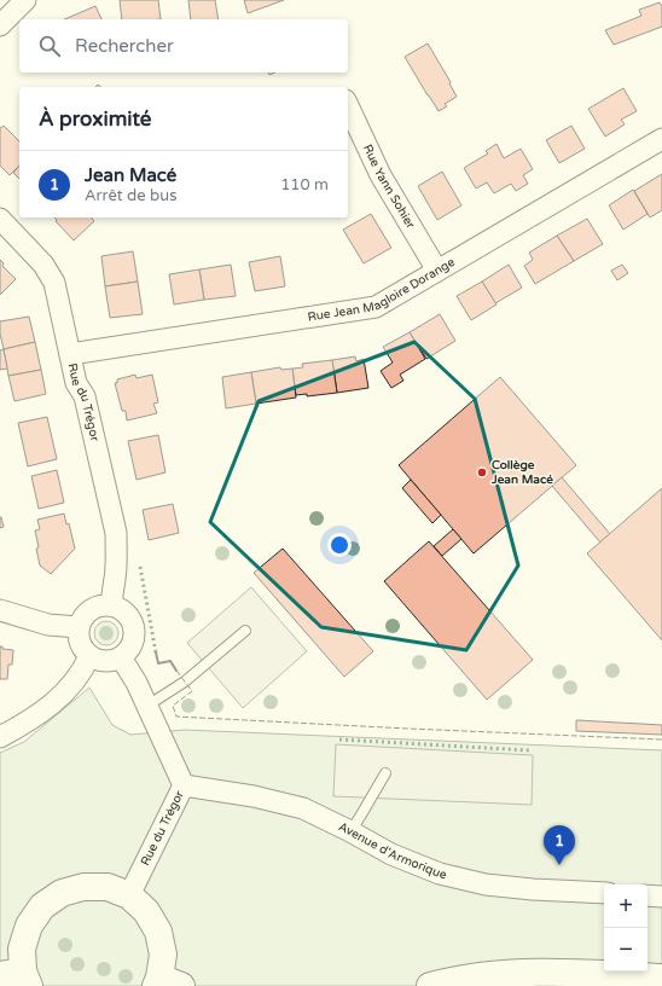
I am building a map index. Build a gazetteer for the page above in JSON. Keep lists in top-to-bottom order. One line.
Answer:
{"streets":{"street":["Rue Yann Sohier","Rue Jean Magloire Dorange","Rue du Trégor","Avenue d'Armorique"]},"crossings":[["Rue Yann Sohier","Rue Jean Magloire Dorange"],["Rue Jean Magloire Dorange","Rue du Trégor"],["Rue du Trégor","Avenue d'Armorique"]],"places":["Collège Jean Macé"],"page":{"search":"Rechercher","heading":"À proximité","list":[{"mark":"1","name":"Jean Macé","note":"Arrêt de bus","value":"110 m"}],"pins":"1","map_buttons":["+","−"]}}
